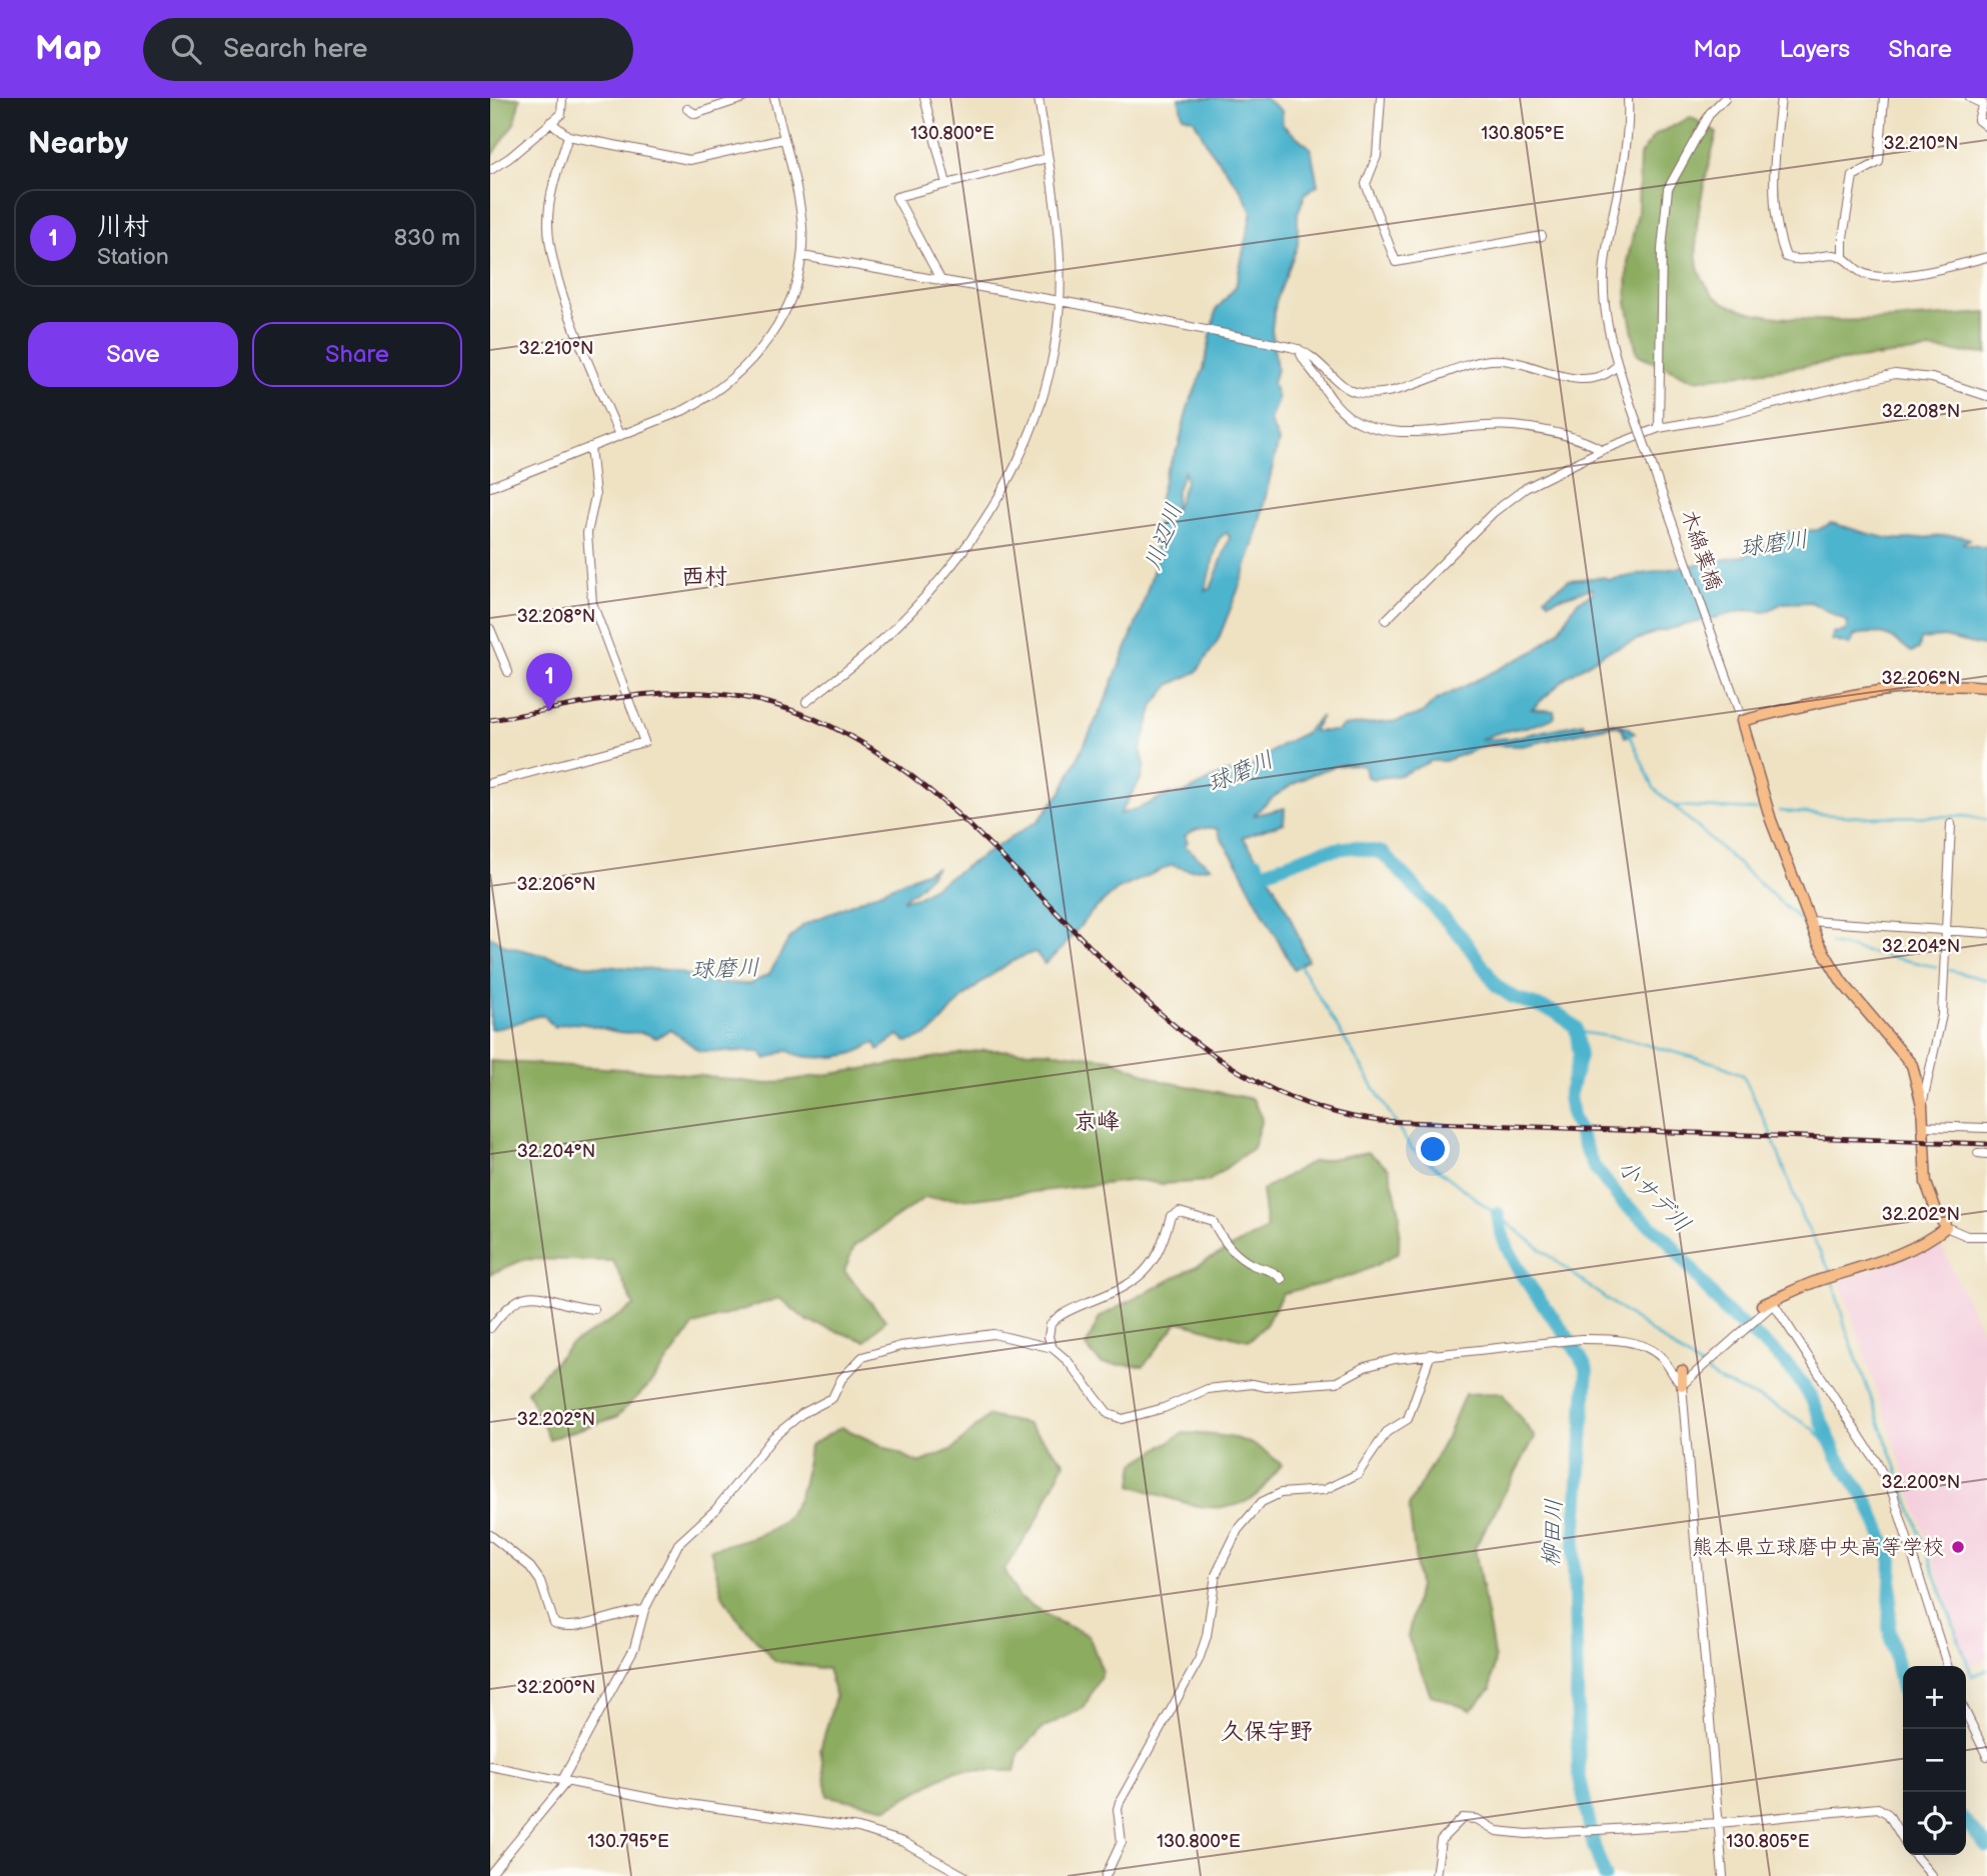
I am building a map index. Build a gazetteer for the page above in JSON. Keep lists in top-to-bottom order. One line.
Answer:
{"streets":{"street":["木綿葉橋"]},"districts":["西村","京峰","久保宇野"],"water":["川辺川","球磨川","小サデ川","柳田川"],"places":["熊本県立球磨中央高等学校"],"page":{"header":"Map","search":"Search here","nav":["Map","Layers","Share"],"heading":"Nearby","list":[{"mark":"1","name":"川村","note":"Station","value":"830 m"}],"buttons":["Save","Share"],"pins":"1","map_buttons":["+","−"]},"coordinates":["130.800°E","130.805°E","32.210°N","32.208°N","32.206°N","32.204°N","32.202°N","32.200°N","130.795°E"]}
